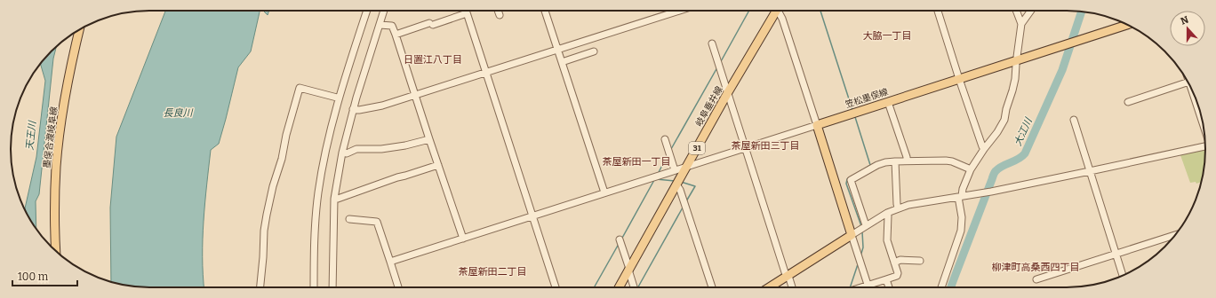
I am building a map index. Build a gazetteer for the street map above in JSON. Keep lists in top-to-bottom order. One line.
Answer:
{"streets":{"main road":["笠松墨俣線","岐阜垂井線","墨俣合渡岐阜線","31"]},"districts":["大脇一丁目","日置江八丁目","茶屋新田三丁目","茶屋新田一丁目","柳津町高桑西四丁目","茶屋新田二丁目"],"water":["長良川","大江川","天王川"],"scale_bar":"100 m","north":"top"}
